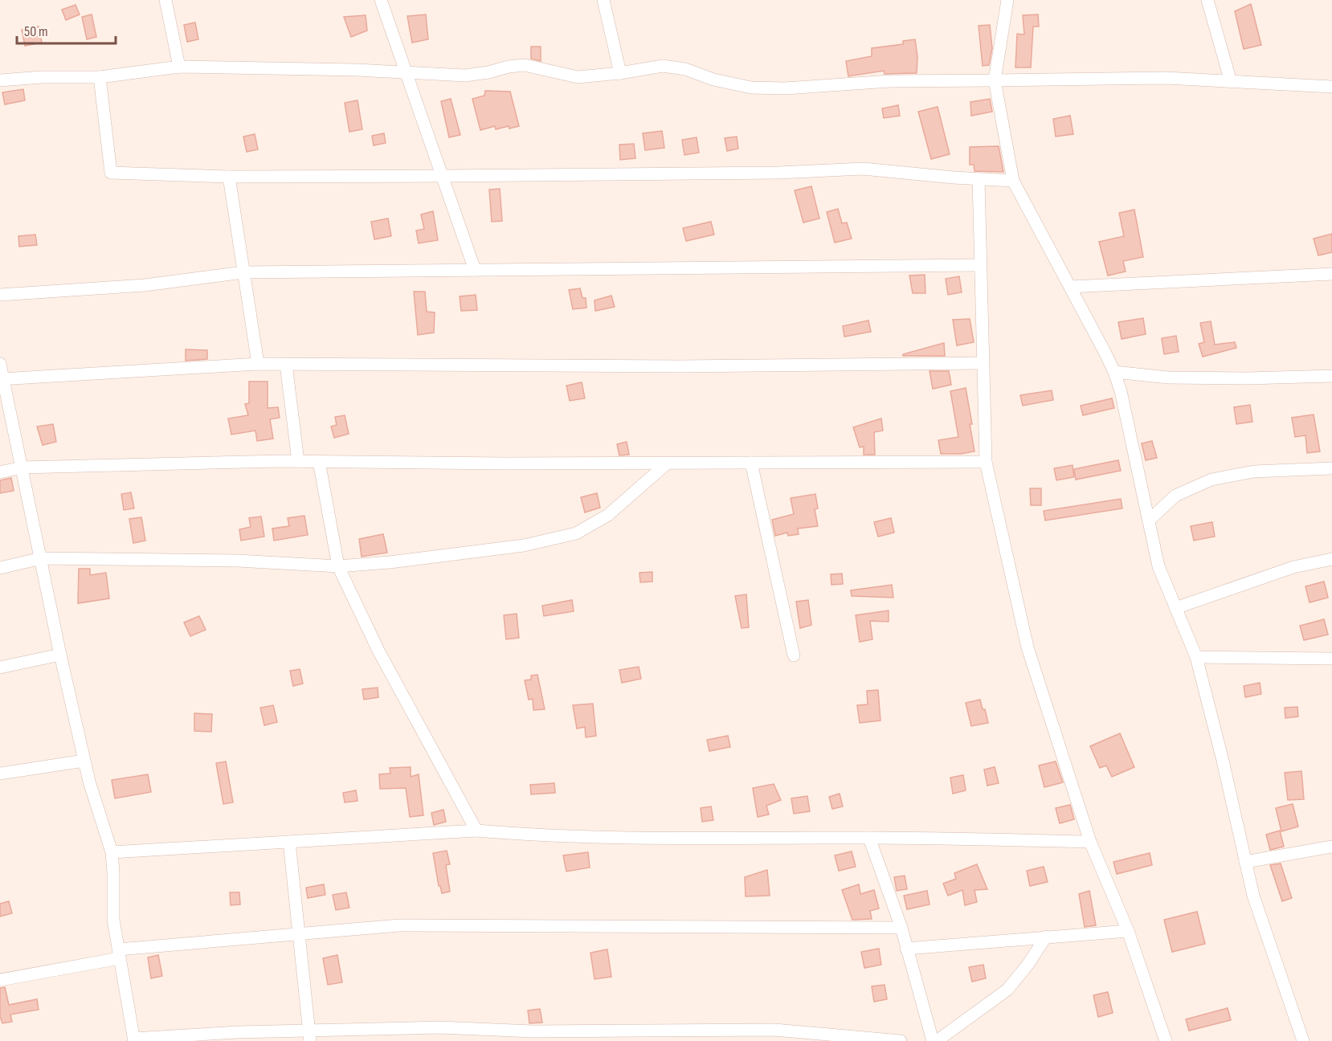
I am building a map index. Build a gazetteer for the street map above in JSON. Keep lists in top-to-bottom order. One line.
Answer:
{"scale_bar":"50 m"}
